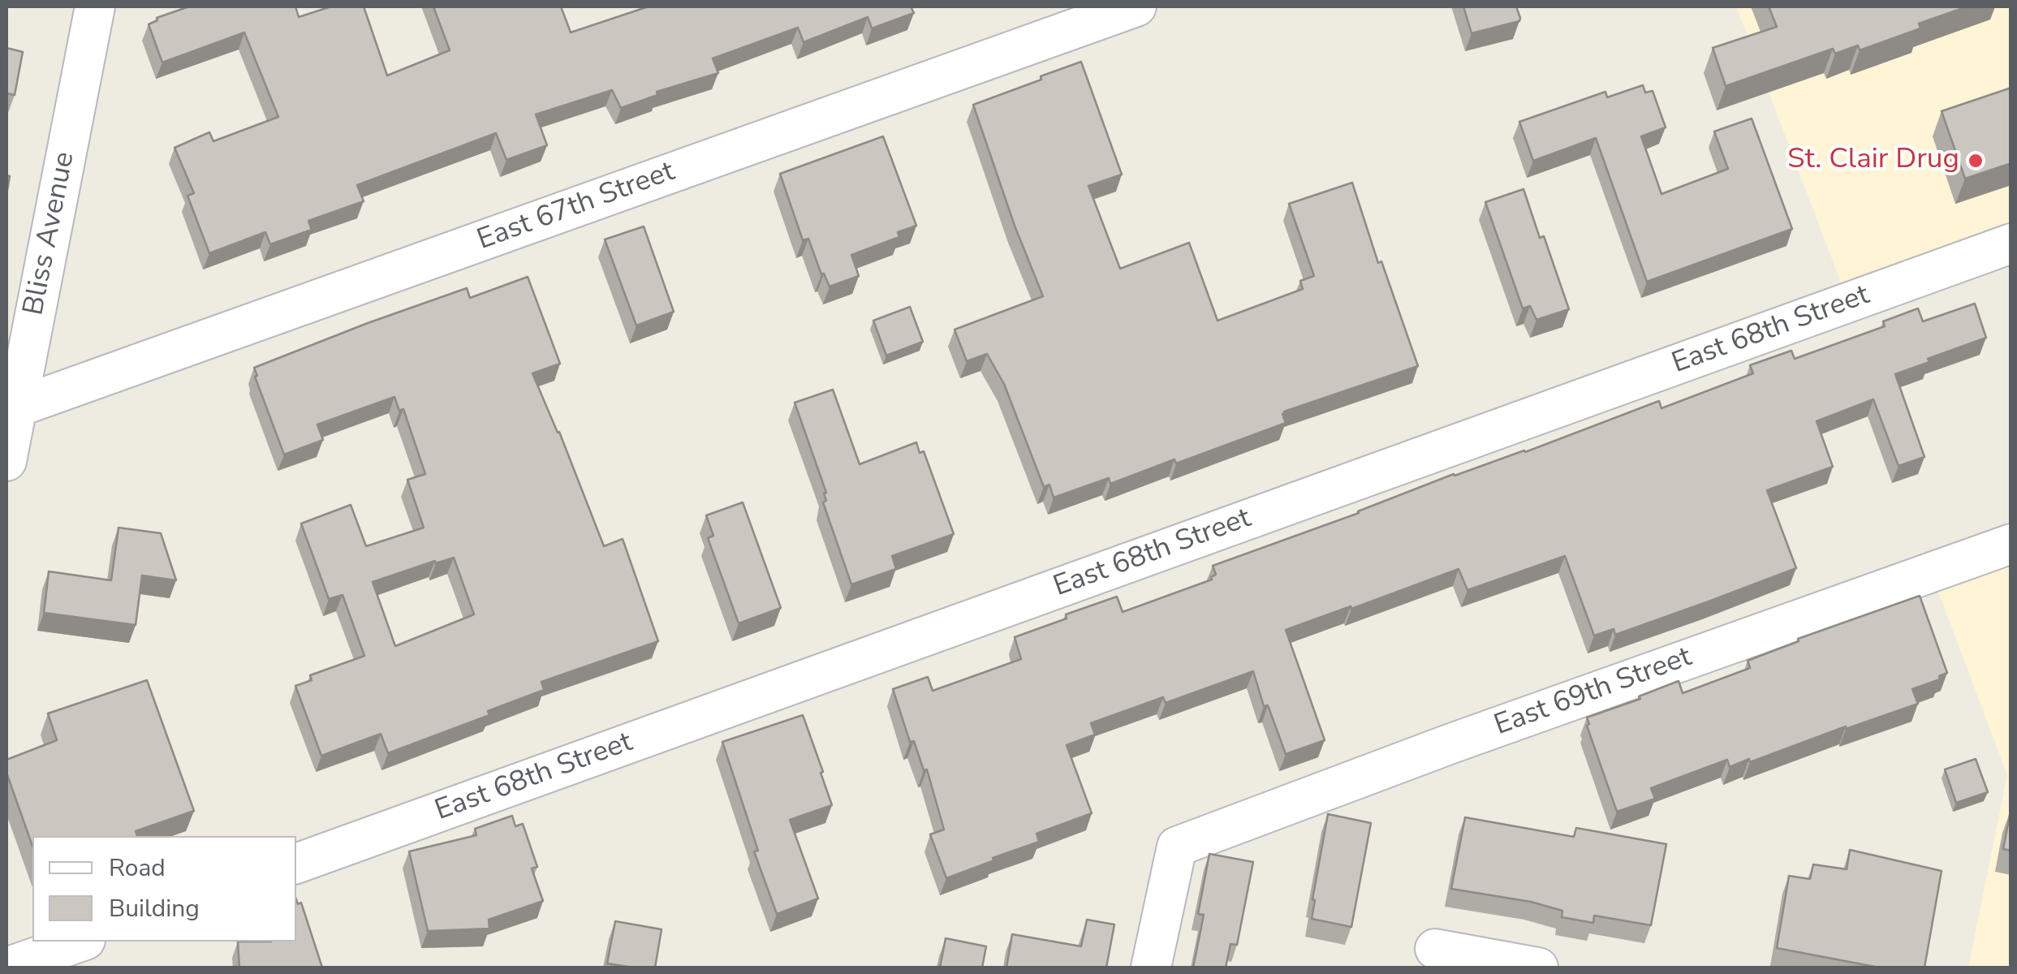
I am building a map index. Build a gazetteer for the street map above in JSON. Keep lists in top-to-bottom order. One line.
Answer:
{"streets":{"street":["East 67th Street","Bliss Avenue","East 68th Street","East 69th Street"]},"crossings":[["East 67th Street","Bliss Avenue"]],"places":["St. Clair Drug"],"legend":["Road","Building"]}
